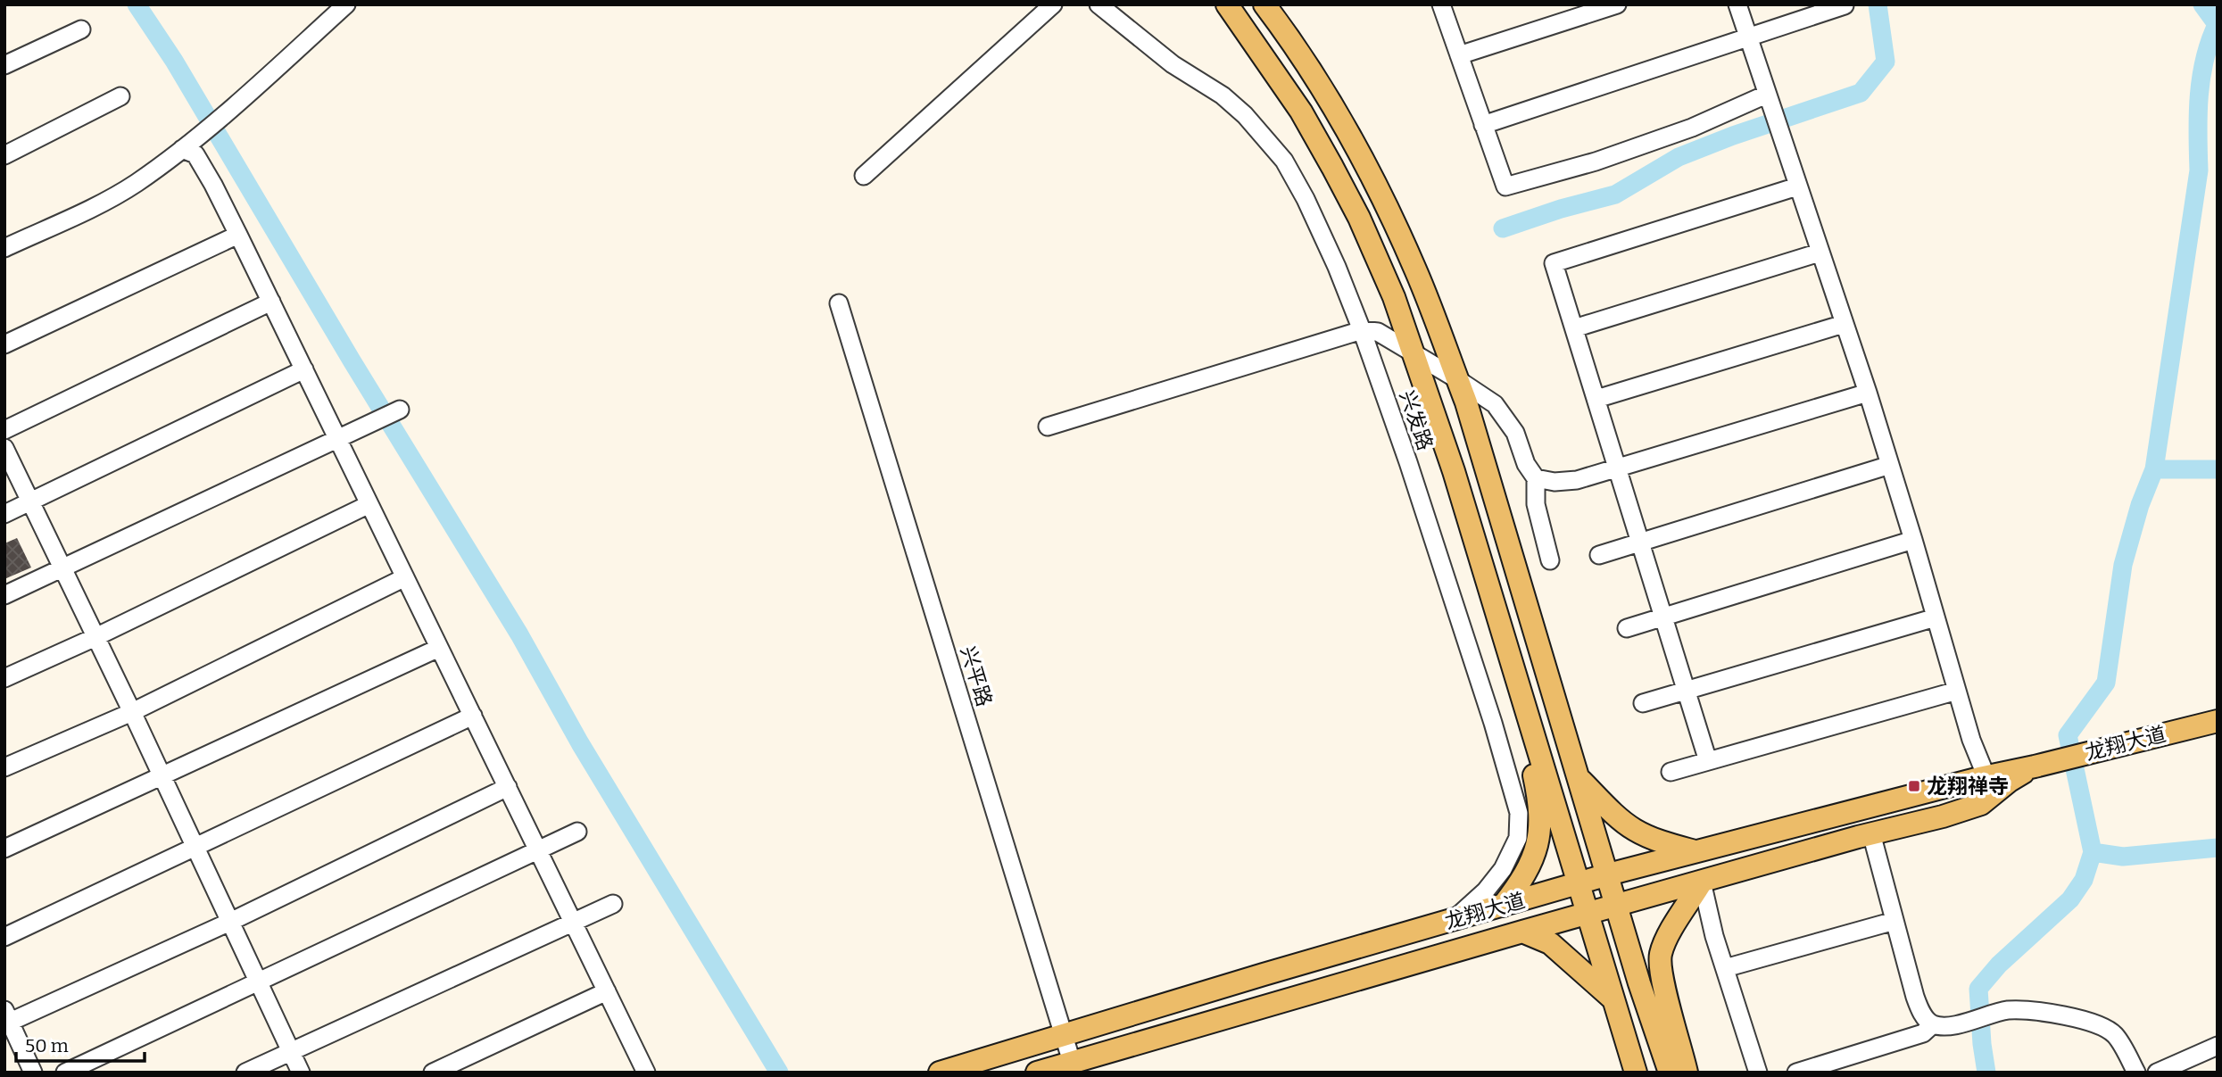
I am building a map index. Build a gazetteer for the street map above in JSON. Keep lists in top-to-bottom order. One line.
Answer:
{"streets":{"main road":["龙翔大道"],"street":["兴发路","兴平路"]},"crossings":[["兴发路","龙翔大道"],["兴平路","龙翔大道"]],"places":{"transit":["龙翔禅寺"]},"scale_bar":"50 m"}
